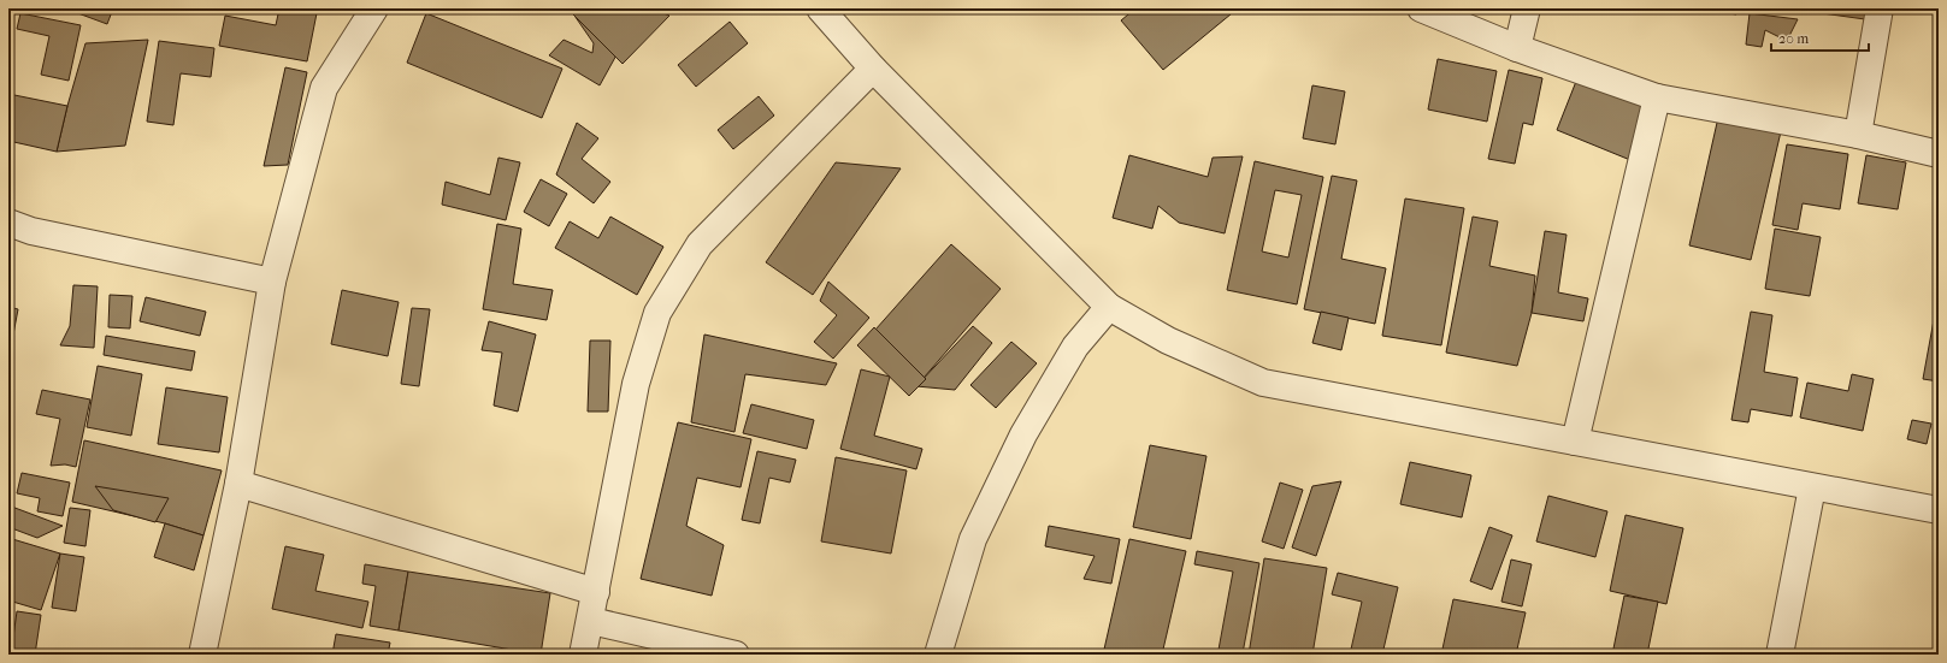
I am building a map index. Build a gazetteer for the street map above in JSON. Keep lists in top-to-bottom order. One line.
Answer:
{"scale_bar":"20 m"}
